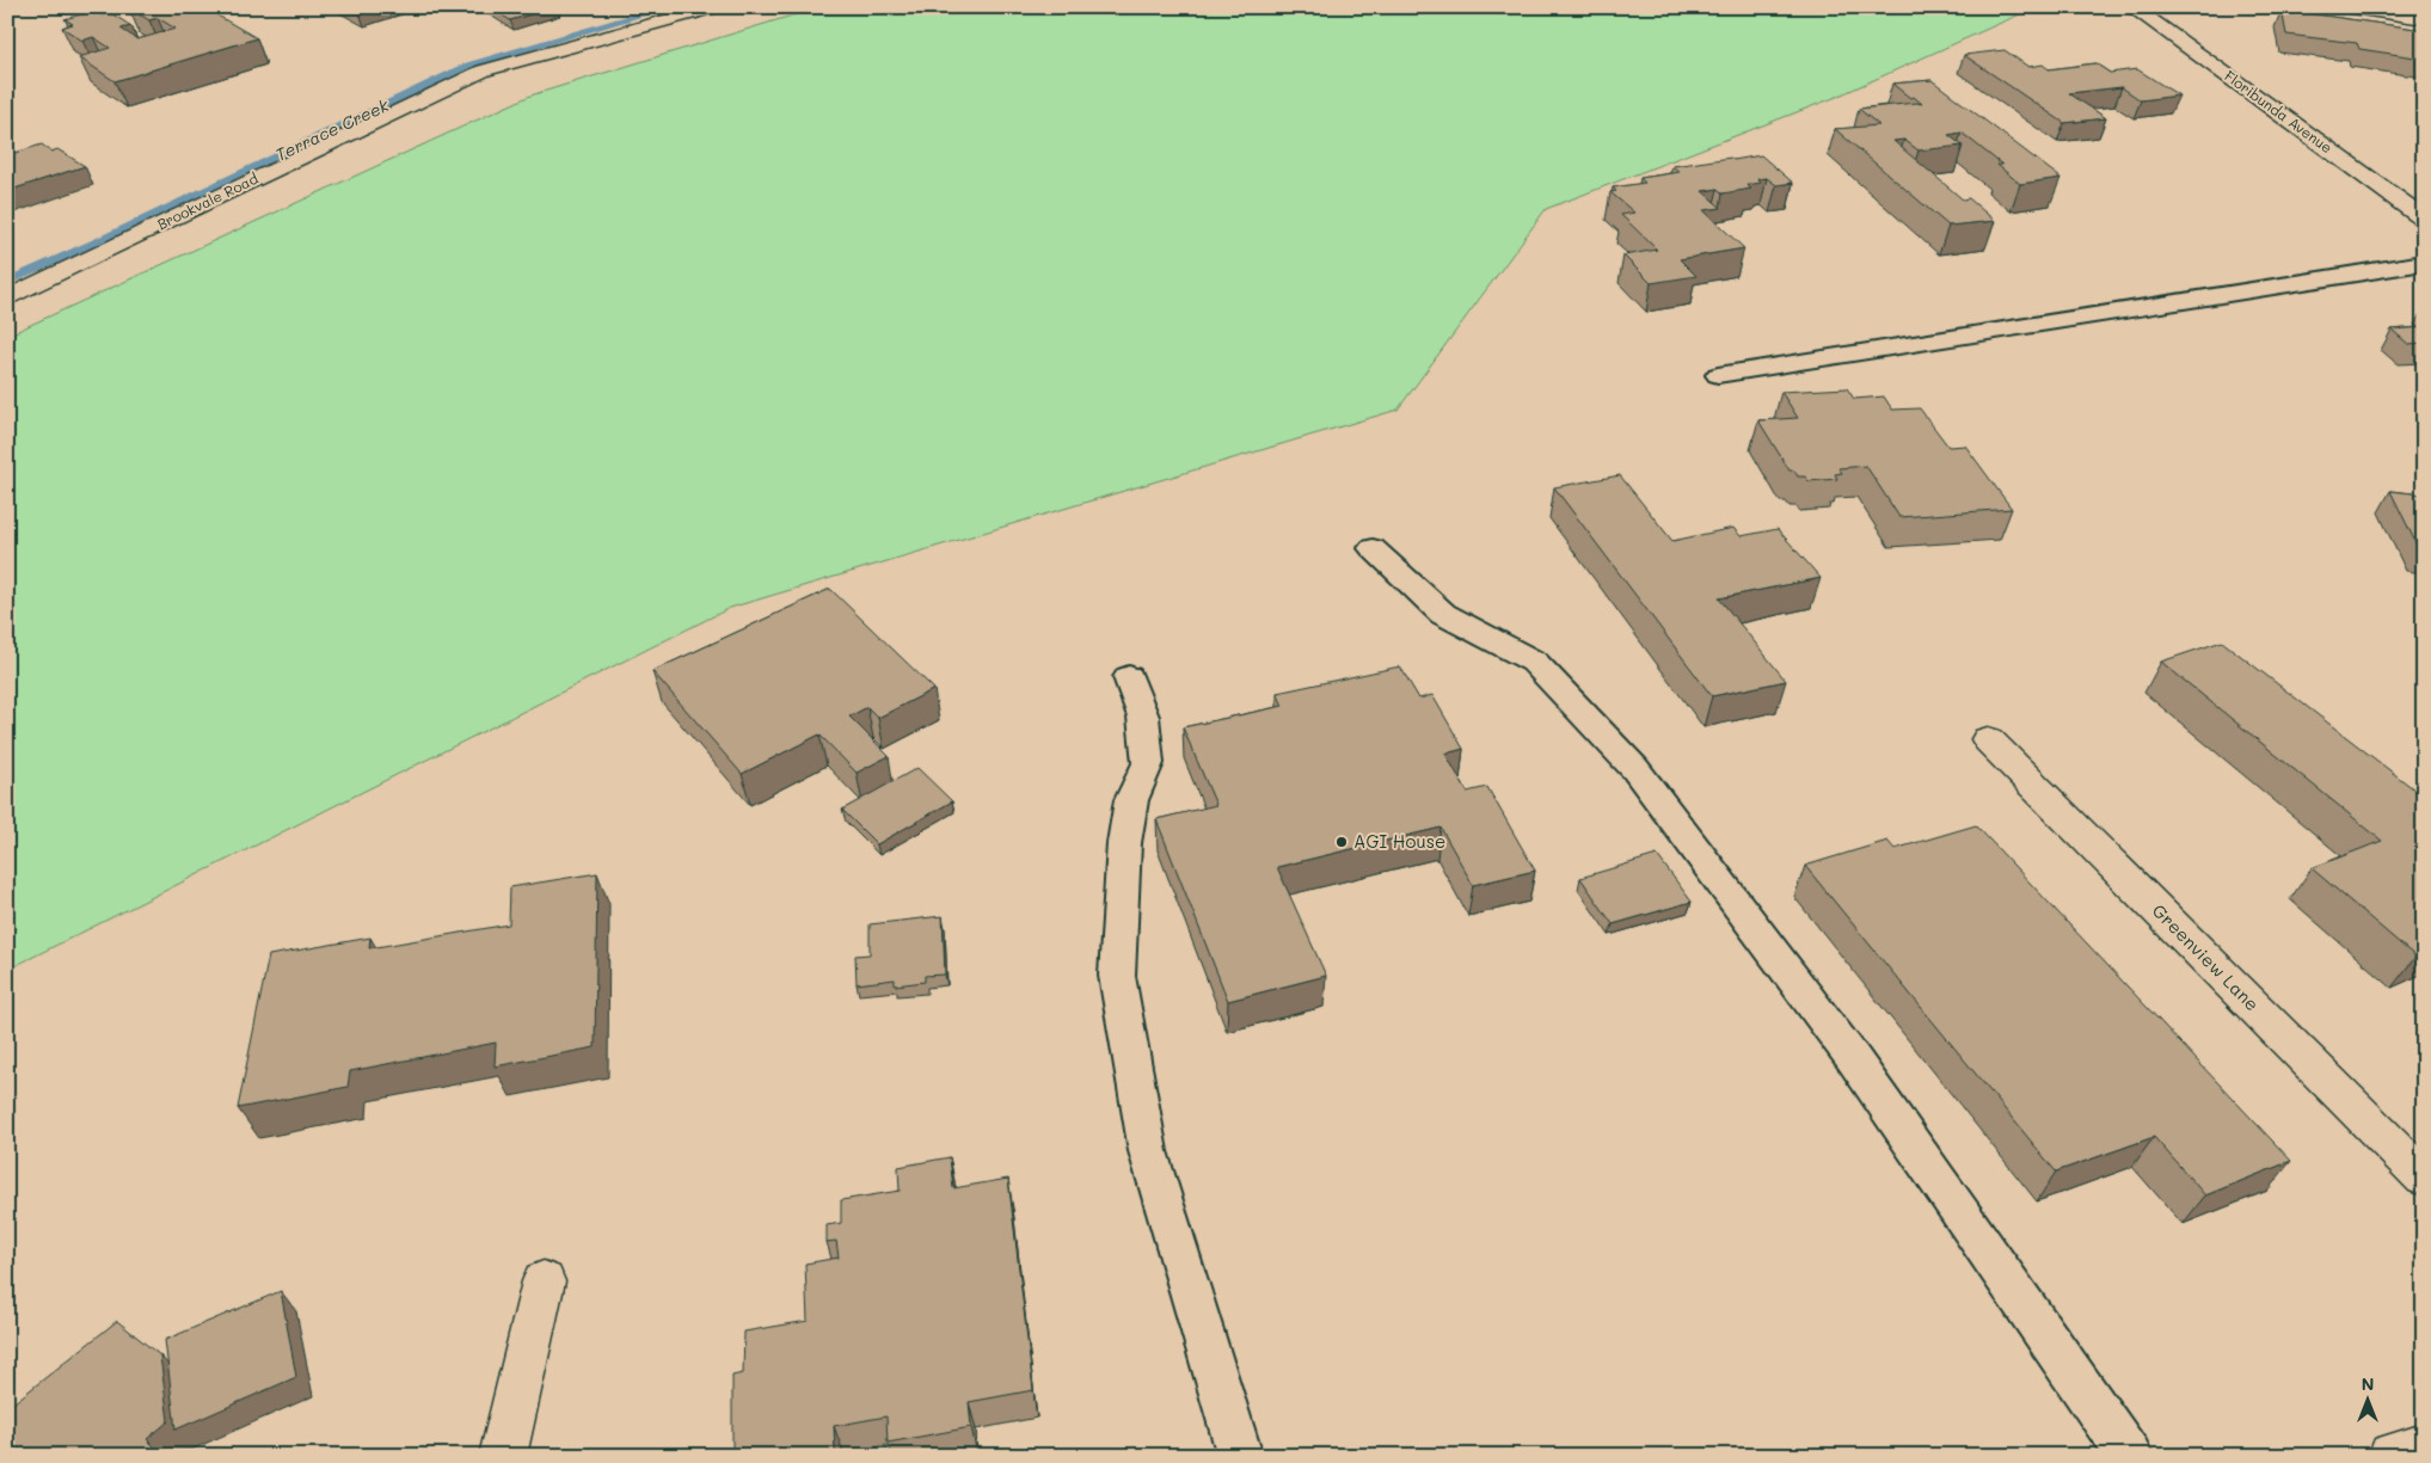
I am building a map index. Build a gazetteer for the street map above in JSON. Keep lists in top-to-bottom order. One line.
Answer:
{"streets":{"street":["Floribunda Avenue","Brookvale Road","Greenview Lane"]},"water":["Terrace Creek"],"places":["AGI House"],"north":"top"}
